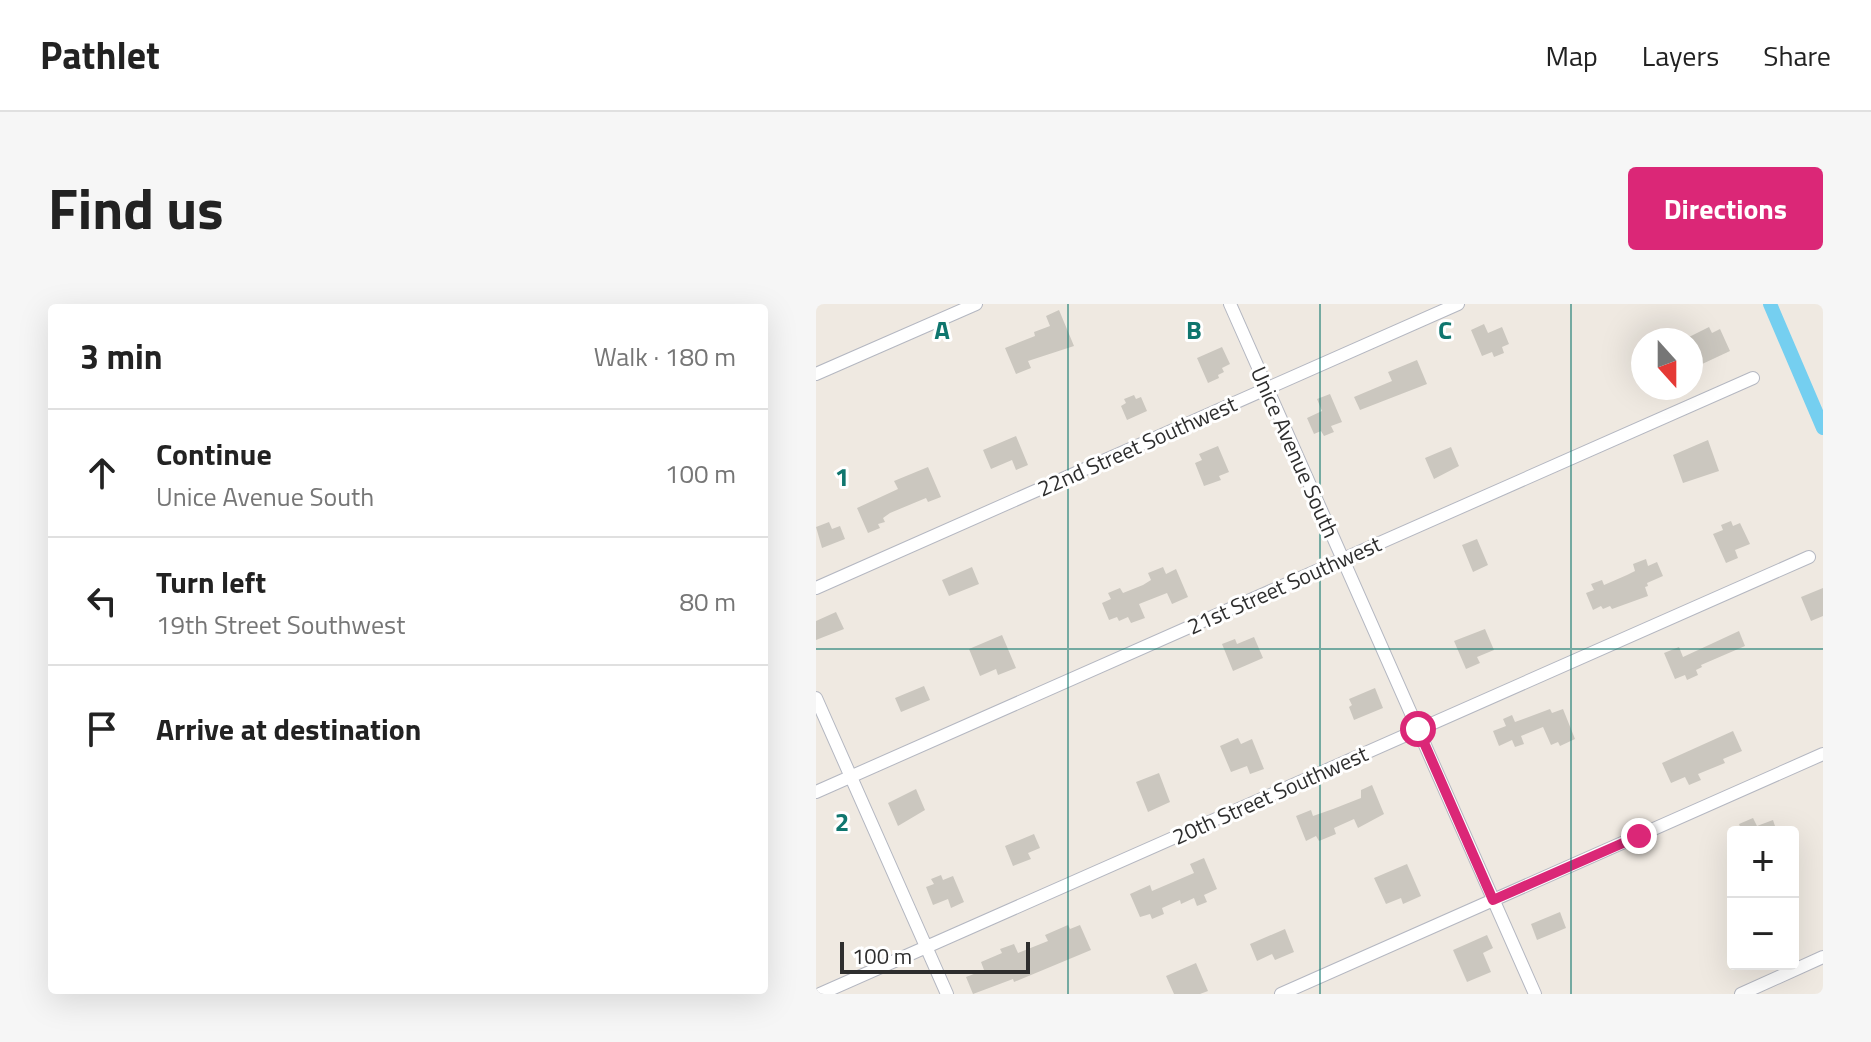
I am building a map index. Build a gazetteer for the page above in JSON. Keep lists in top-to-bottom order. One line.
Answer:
{"streets":{"street":["22nd Street Southwest","Unice Avenue South","21st Street Southwest","20th Street Southwest"]},"crossings":[["22nd Street Southwest","Unice Avenue South"],["Unice Avenue South","21st Street Southwest"],["Unice Avenue South","20th Street Southwest"]],"scale_bar":"100 m","north":"bottom","page":{"header":"Pathlet","nav":["Map","Layers","Share"],"title":"Find us","buttons":"Directions","heading":["3 min","Walk · 180 m"],"list":[["Continue","Unice Avenue South","100 m"],["Turn left","19th Street Southwest","80 m"],"Arrive at destination"],"map_buttons":["+","−"],"scale":"100 m"},"grid":{"columns":["A","B","C"],"rows":["1","2"]}}
